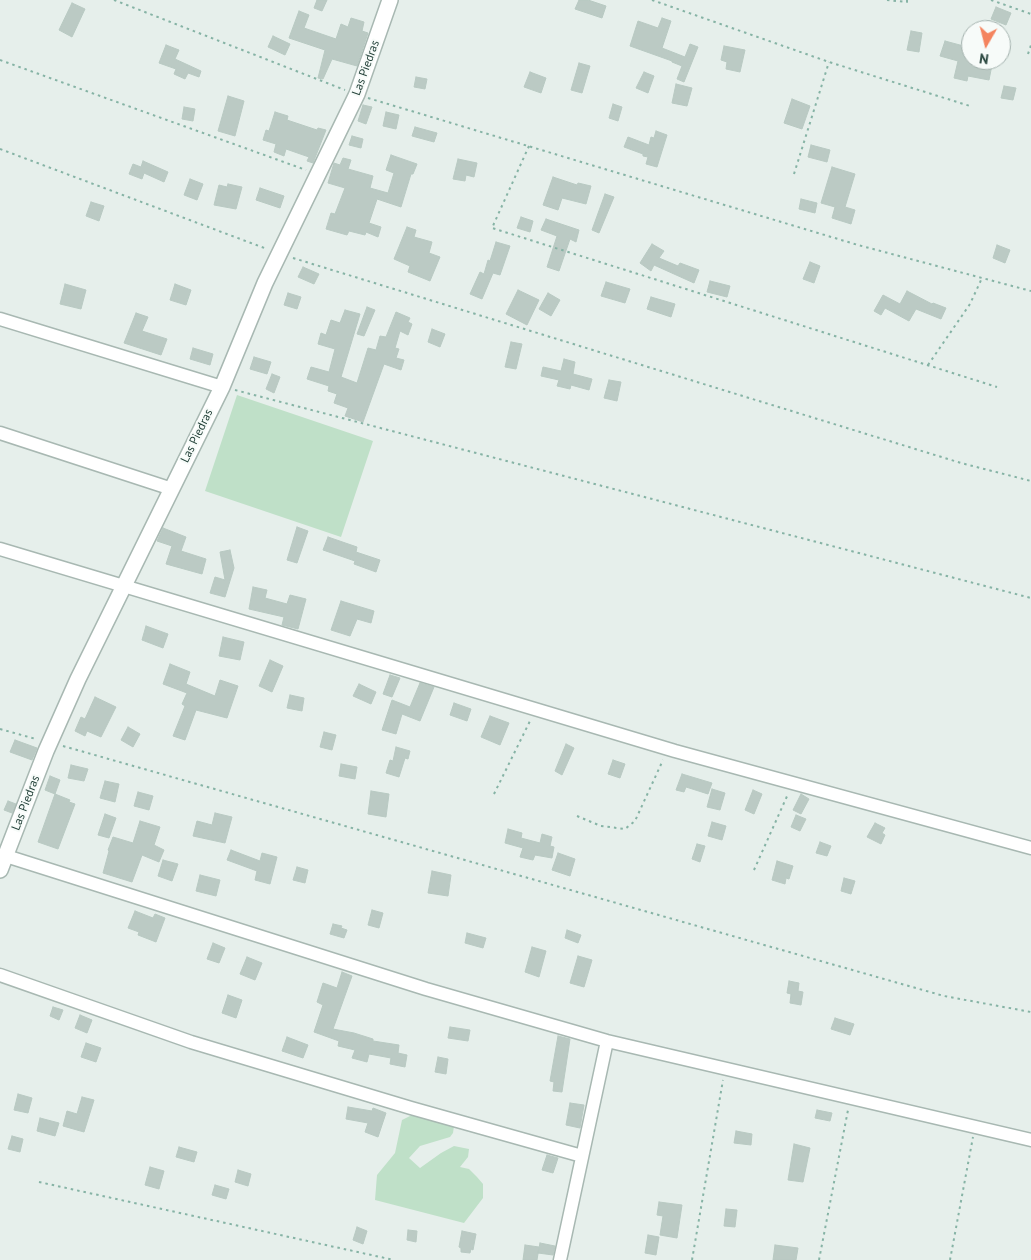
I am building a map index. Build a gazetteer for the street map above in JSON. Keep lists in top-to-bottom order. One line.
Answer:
{"streets":{"street":["Las Piedras"]},"north":"bottom"}
